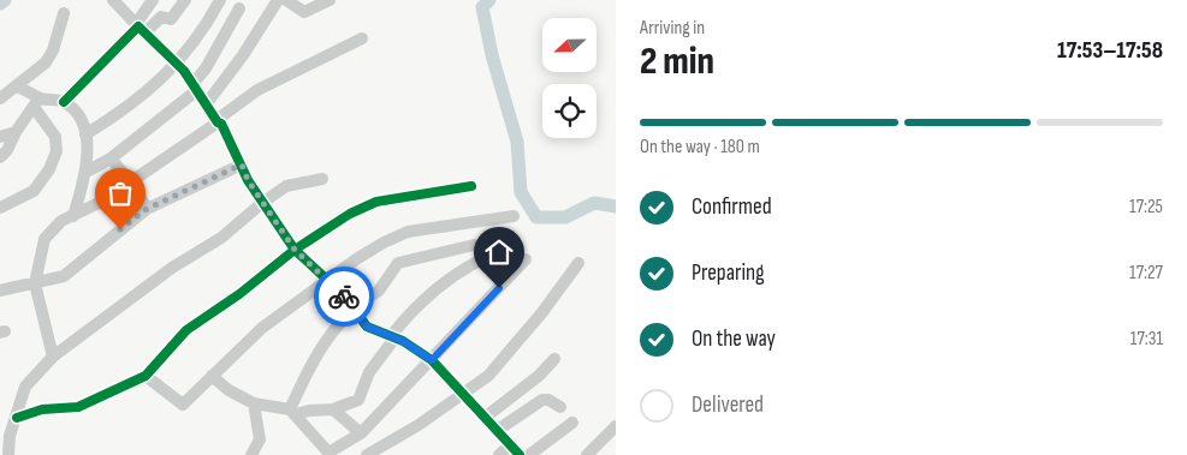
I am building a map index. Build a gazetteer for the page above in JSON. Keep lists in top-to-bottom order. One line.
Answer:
{"north":"left","page":{"heading":["2 min","Arriving in","17:53–17:58"],"bar":"On the way · 180 m","list":[["Confirmed","17:25"],["Preparing","17:27"],["On the way","17:31"],"Delivered"]}}
